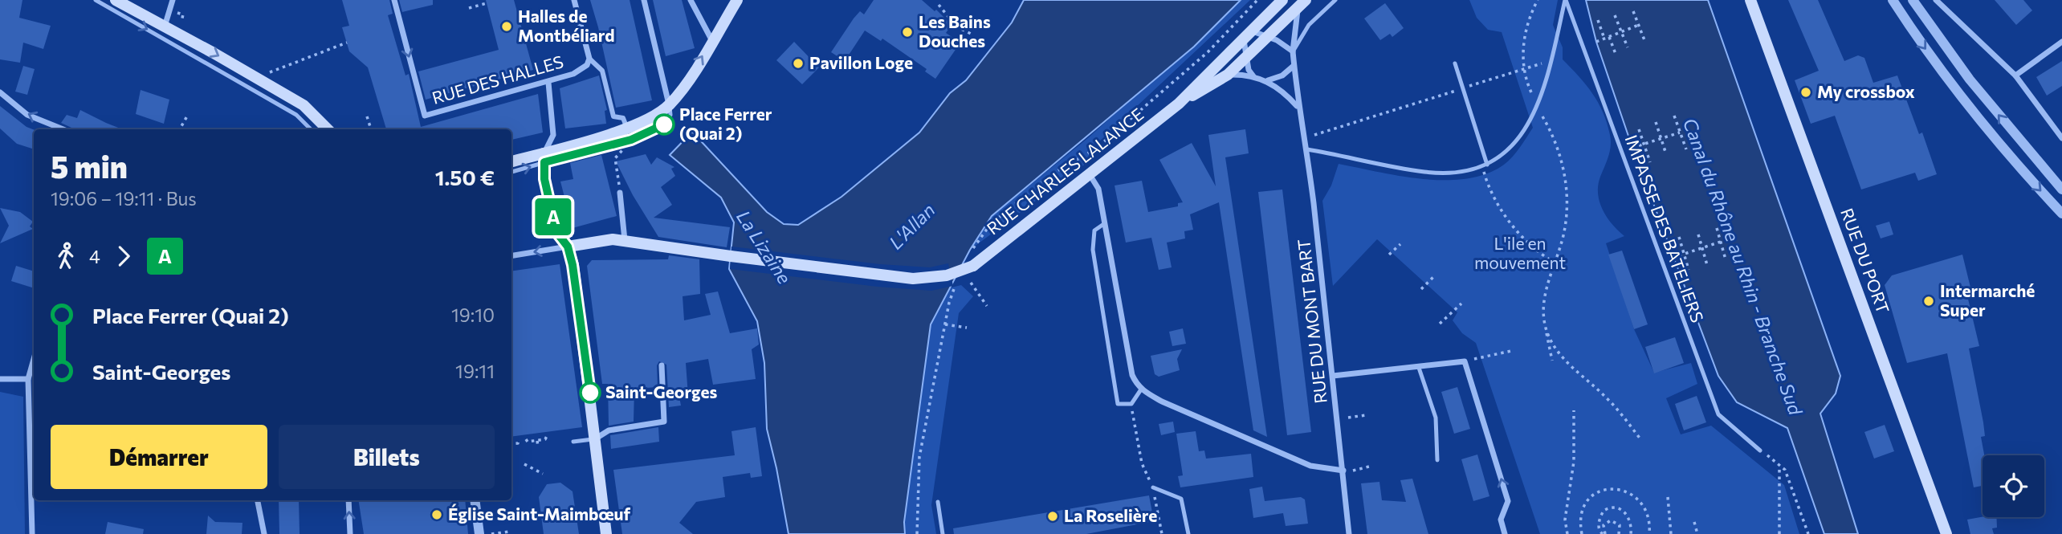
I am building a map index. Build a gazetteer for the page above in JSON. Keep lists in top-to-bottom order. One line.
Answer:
{"streets":{"main road":["RUE CHARLES LALANCE","RUE DU PORT"],"street":["RUE DES HALLES","RUE DU MONT BART"],"lane":["IMPASSE DES BATELIERS"]},"crossings":[["RUE CHARLES LALANCE","RUE DU MONT BART"]],"water":["L'Allan","La Lizaine","Canal du Rhône au Rhin - Branche Sud"],"parks":["L'ile en mouvement"],"places":["Halles de Montbéliard","Les Bains Douches","Pavillon Loge","My crossbox","Place Ferrer (Quai 2)","Intermarché Super","Saint-Georges","Église Saint-Maimbœuf","La Roselière"],"lines":["bus line A"],"page":{"on_map":"A","heading":["5 min","19:06 – 19:11 · Bus","1.50 €"],"legs":["4","A"],"list":[{"name":"Place Ferrer (Quai 2)","value":"19:10"},{"name":"Saint-Georges","value":"19:11"}],"buttons":["Démarrer","Billets"]}}
